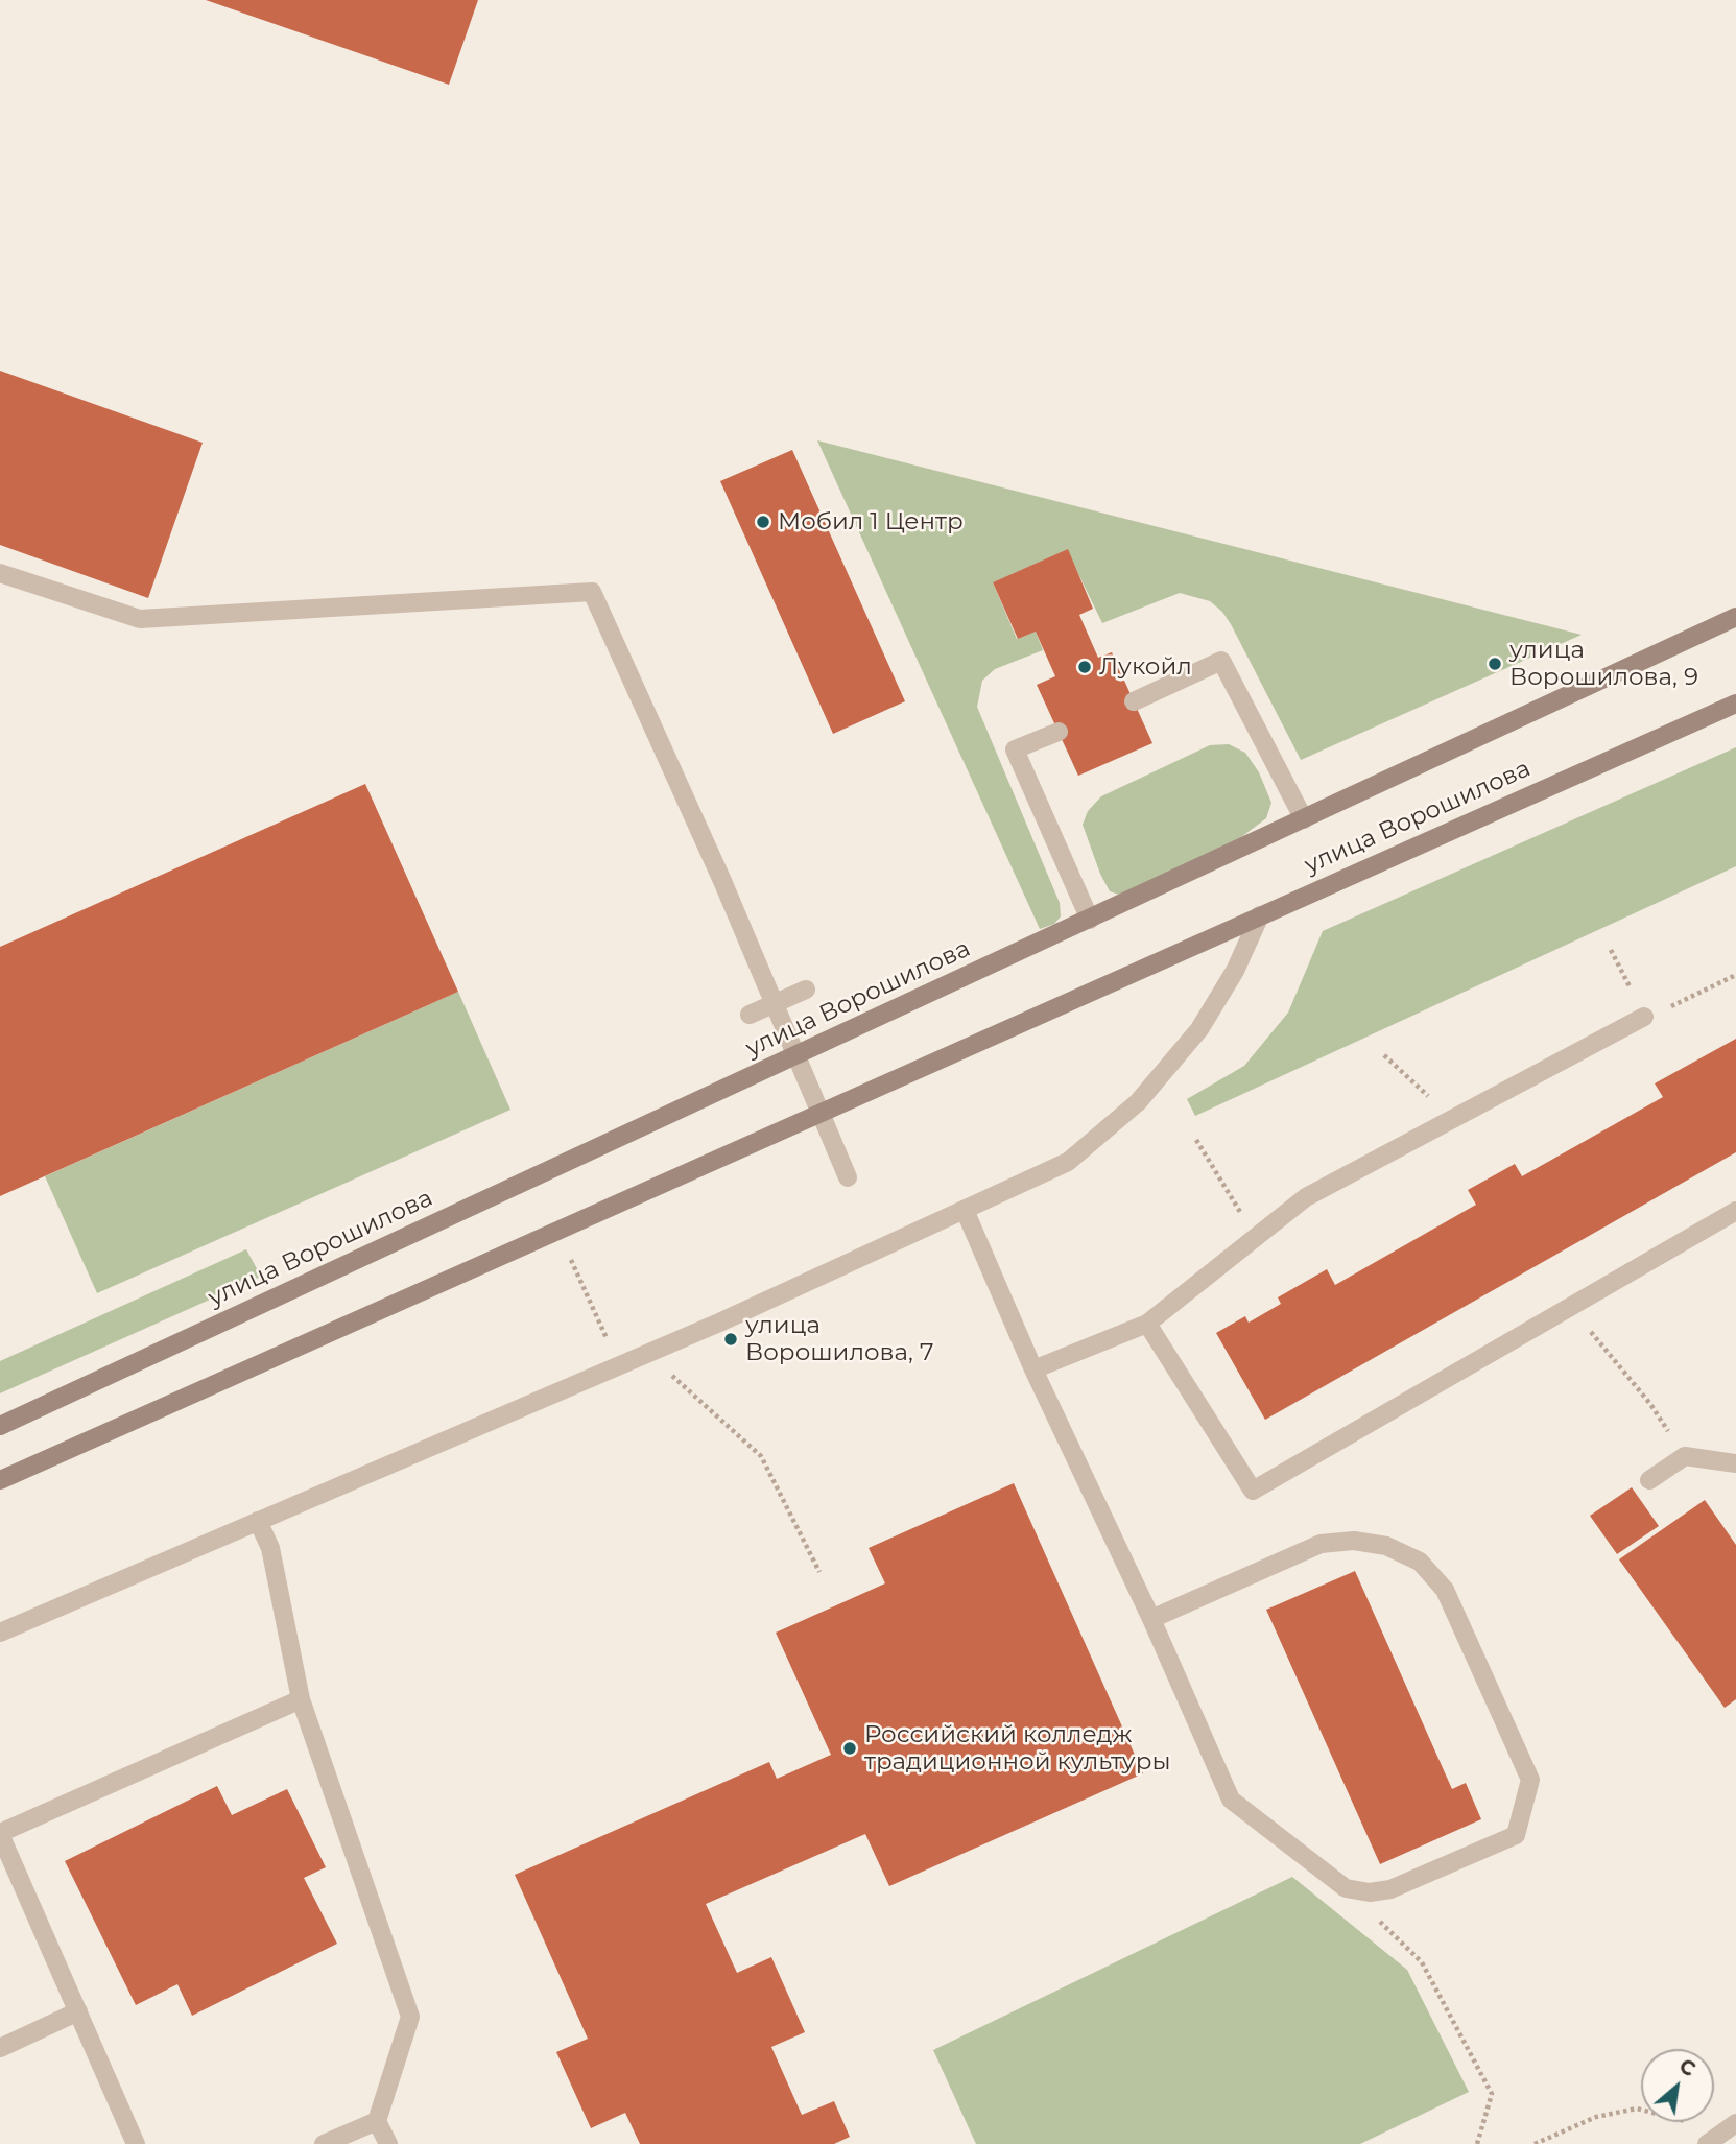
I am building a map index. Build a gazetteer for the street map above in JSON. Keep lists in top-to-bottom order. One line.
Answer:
{"streets":{"street":["улица Ворошилова"]},"places":["Мобил 1 Центр","улица Ворошилова, 9","Лукойл","улица Ворошилова, 7","Российский колледж традиционной культуры"],"north":"top right"}
